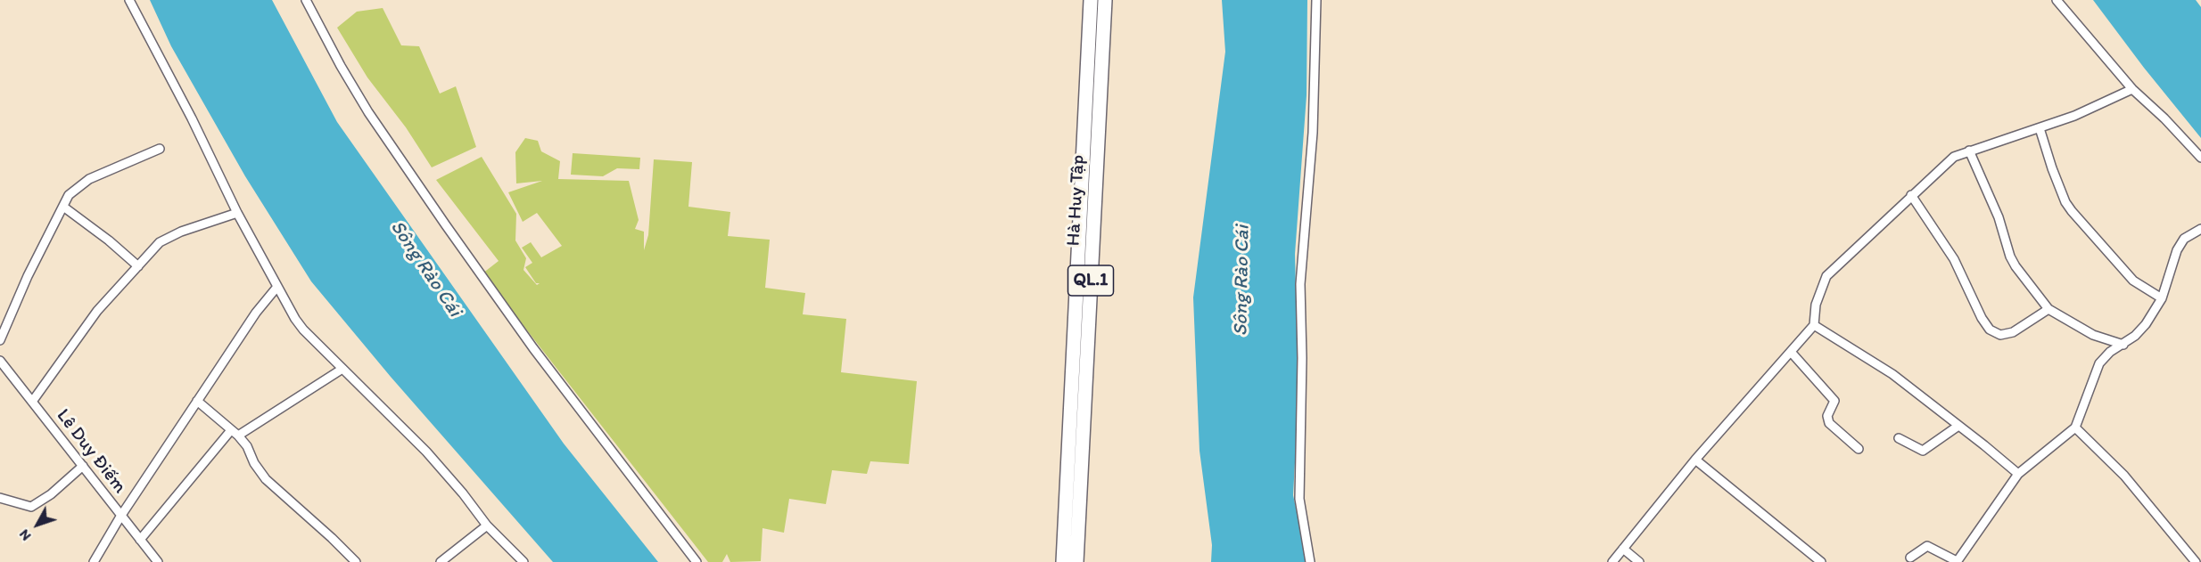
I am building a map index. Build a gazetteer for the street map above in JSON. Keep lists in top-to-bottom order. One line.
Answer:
{"streets":{"main road":["Hà Huy Tập","QL.1"],"street":["Lê Duy Điếm"]},"water":["Sông Rào Cái"],"north":"bottom left"}
